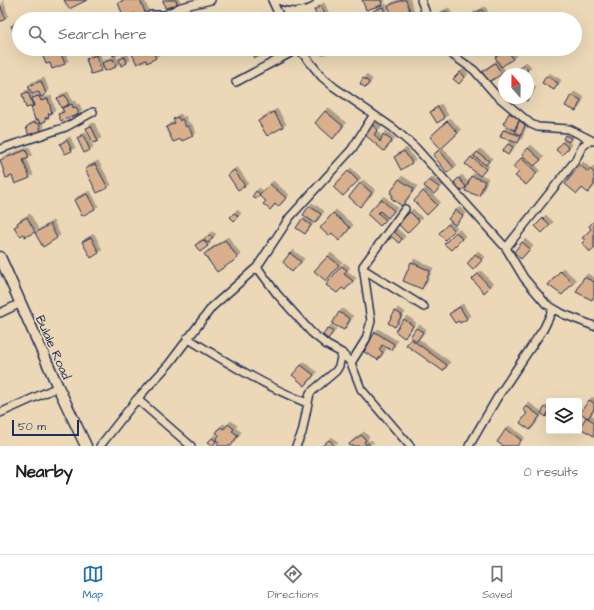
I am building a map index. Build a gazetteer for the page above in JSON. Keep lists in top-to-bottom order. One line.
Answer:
{"streets":{"street":["Bulale Road"]},"scale_bar":"50 m","north":"top","page":{"search":"Search here","scale":"50 m","heading":["Nearby","0 results"],"nav":["Map","Directions","Saved"]}}
